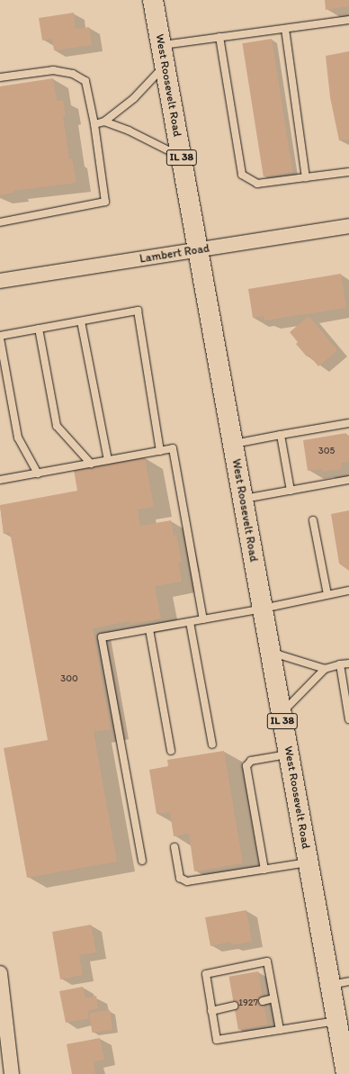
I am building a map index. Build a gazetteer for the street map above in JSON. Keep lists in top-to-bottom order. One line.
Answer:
{"streets":{"main road":["West Roosevelt Road","IL 38"],"street":["Lambert Road"]},"crossings":[["West Roosevelt Road","IL 38"],["West Roosevelt Road","Lambert Road"]],"house_numbers":["305","300","1927"]}
